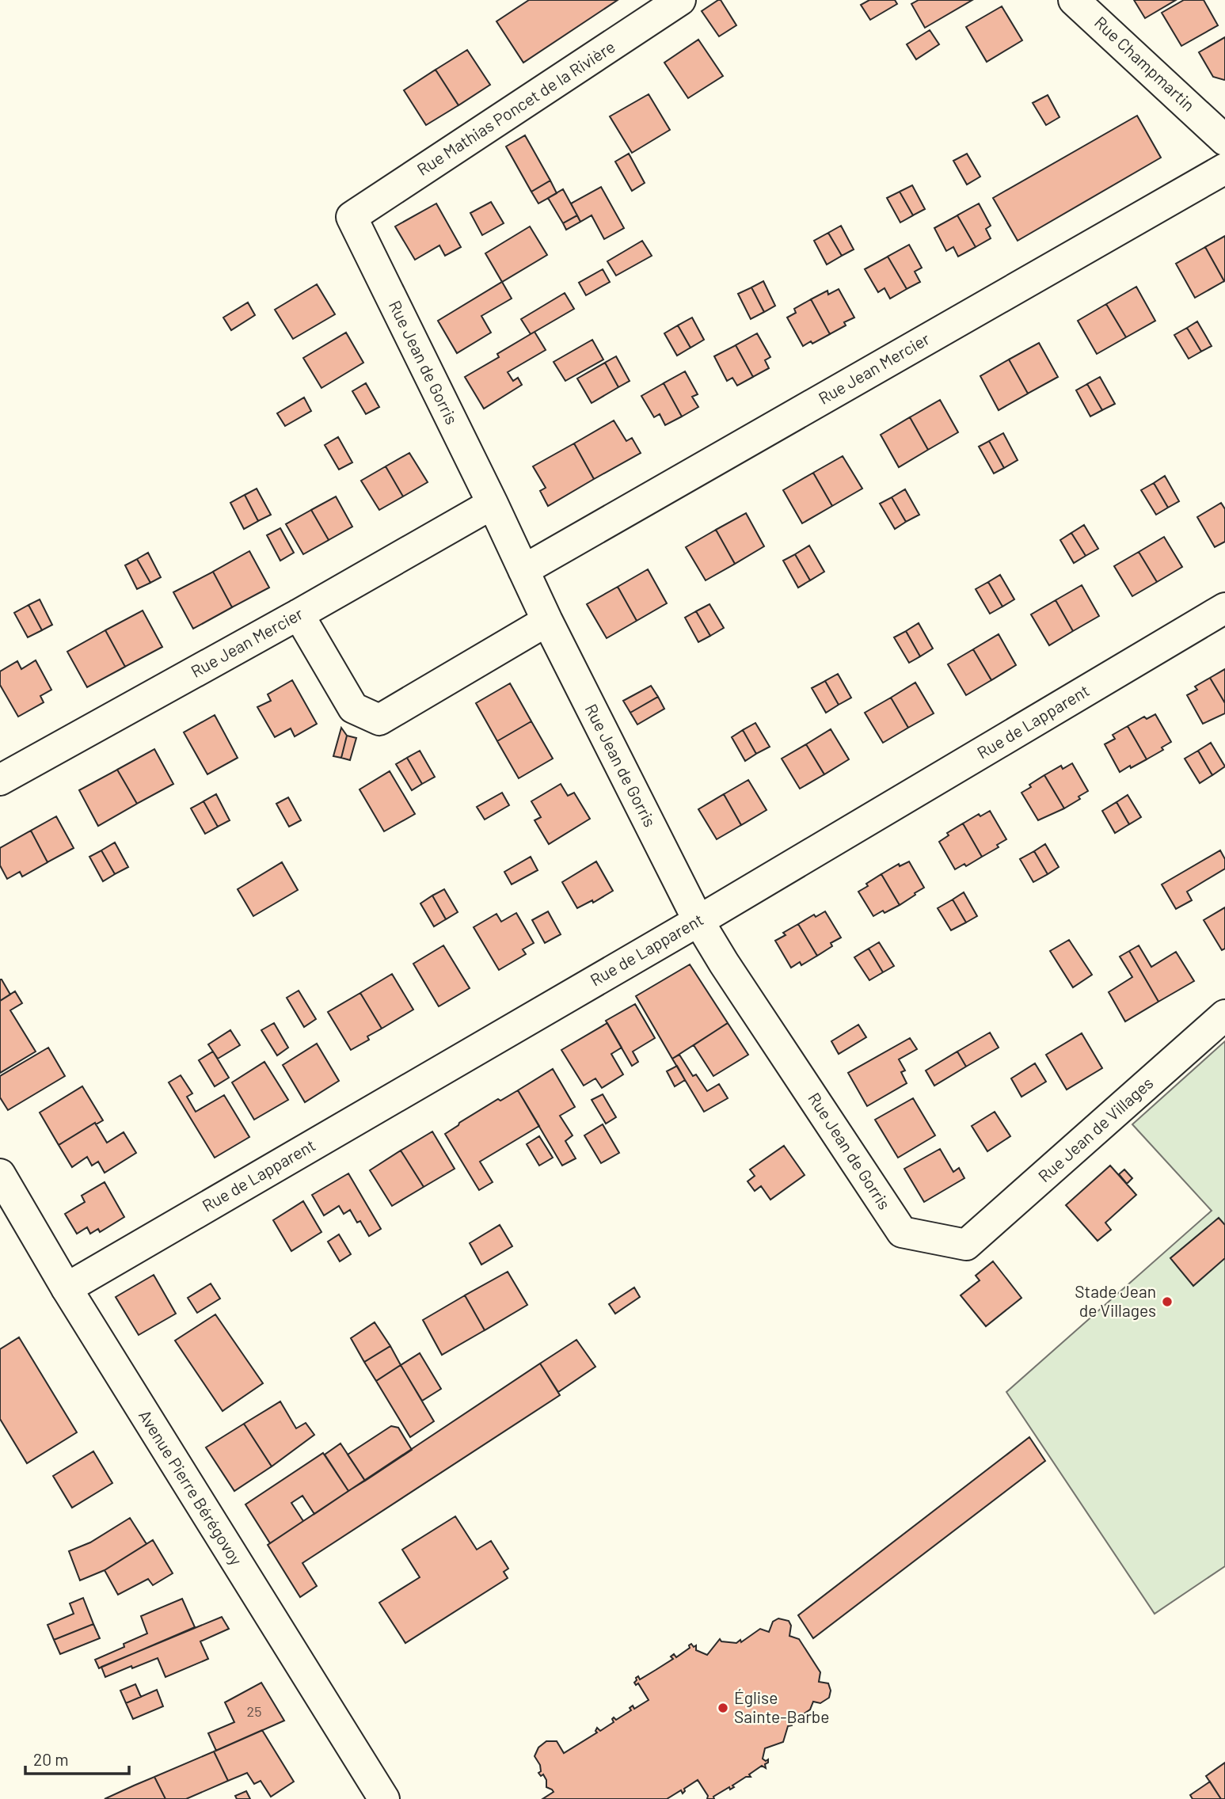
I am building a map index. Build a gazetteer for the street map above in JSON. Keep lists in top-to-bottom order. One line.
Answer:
{"streets":{"street":["Rue Champmartin","Rue Mathias Poncet de la Rivière","Rue Jean de Gorris","Rue Jean Mercier","Rue de Lapparent","Rue Jean de Villages","Avenue Pierre Bérégovoy"]},"crossings":[["Rue Mathias Poncet de la Rivière","Rue Jean de Gorris"],["Rue Jean de Gorris","Rue Jean Mercier"],["Rue Jean de Gorris","Rue de Lapparent"],["Rue Jean de Gorris","Rue Jean de Villages"],["Rue de Lapparent","Avenue Pierre Bérégovoy"]],"places":["Stade Jean de Villages","Église Sainte-Barbe"],"house_numbers":["25"],"scale_bar":"20 m"}
